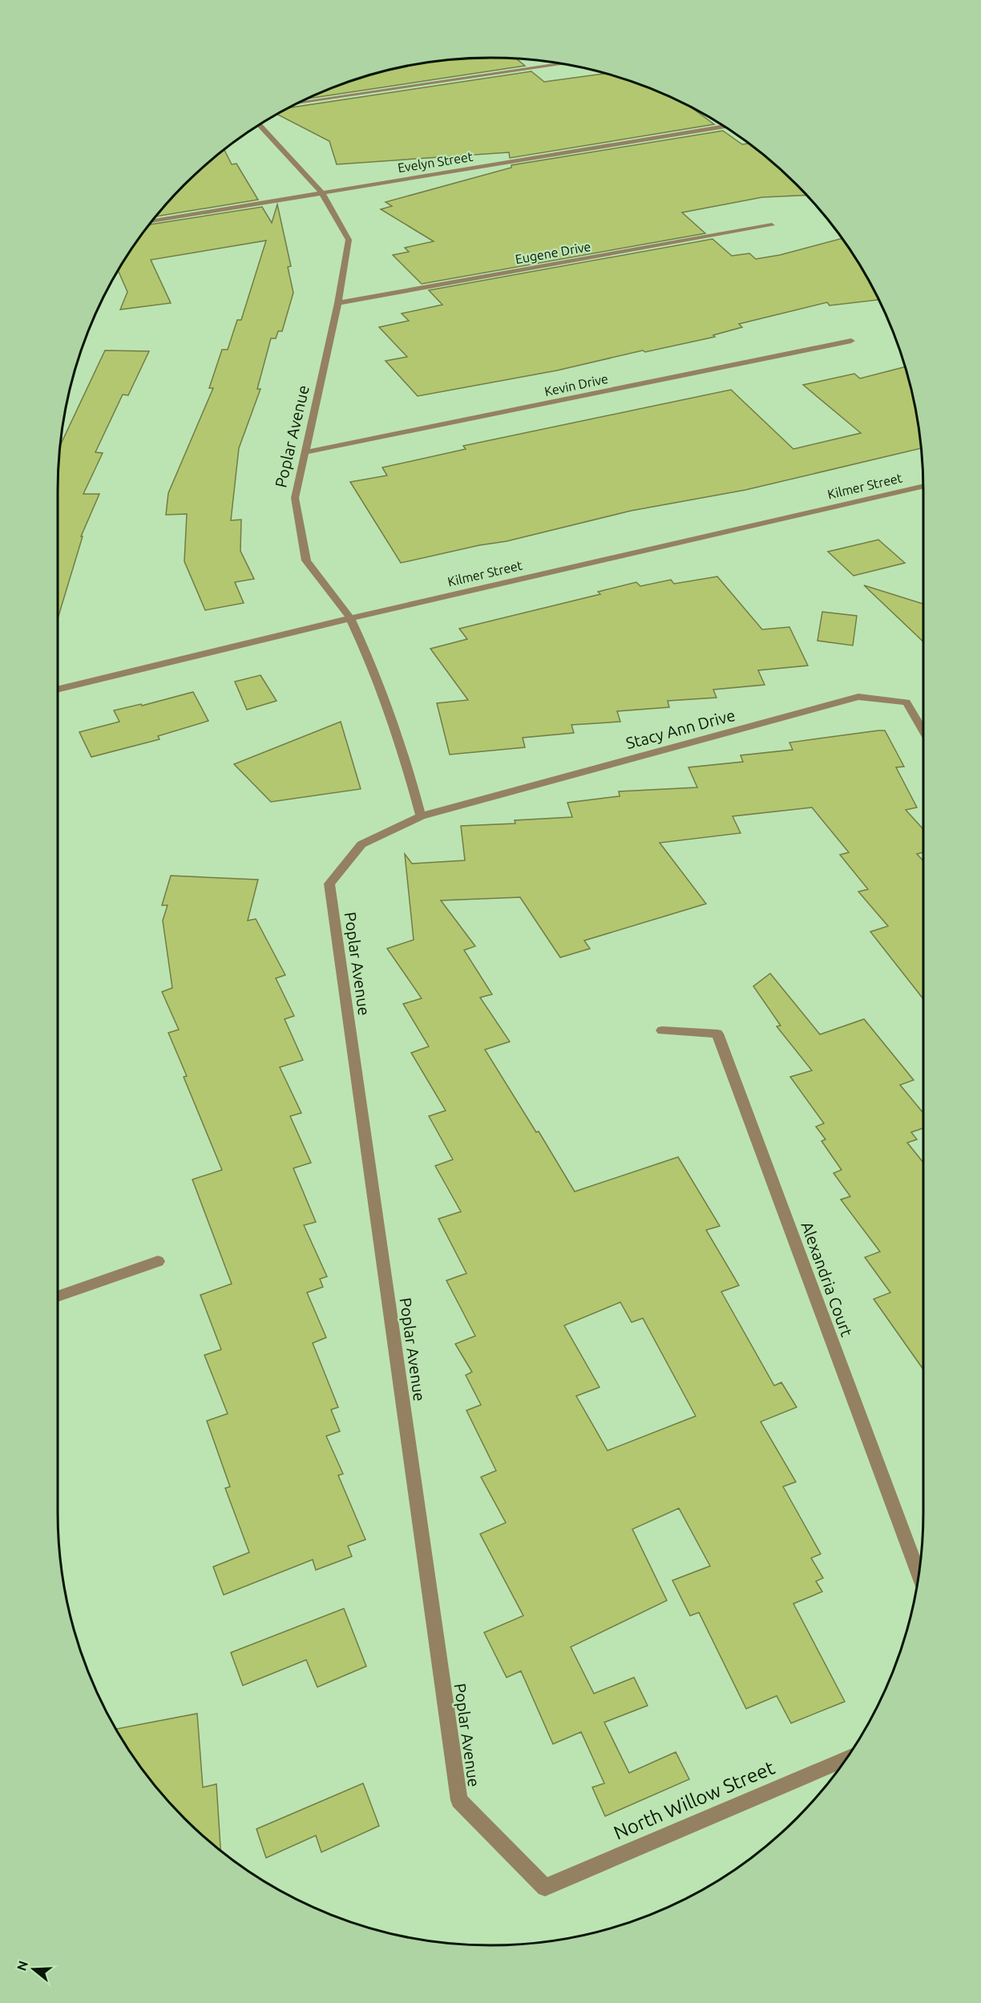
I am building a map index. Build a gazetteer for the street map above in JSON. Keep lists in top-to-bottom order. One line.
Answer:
{"streets":{"street":["Evelyn Street","Eugene Drive","Kevin Drive","Poplar Avenue","Kilmer Street","Stacy Ann Drive","Alexandria Court","North Willow Street"]},"crossings":[["Evelyn Street","Poplar Avenue"],["Eugene Drive","Poplar Avenue"],["Kevin Drive","Poplar Avenue"],["Poplar Avenue","Kilmer Street"],["Poplar Avenue","Stacy Ann Drive"],["Poplar Avenue","North Willow Street"]],"north":"left"}
